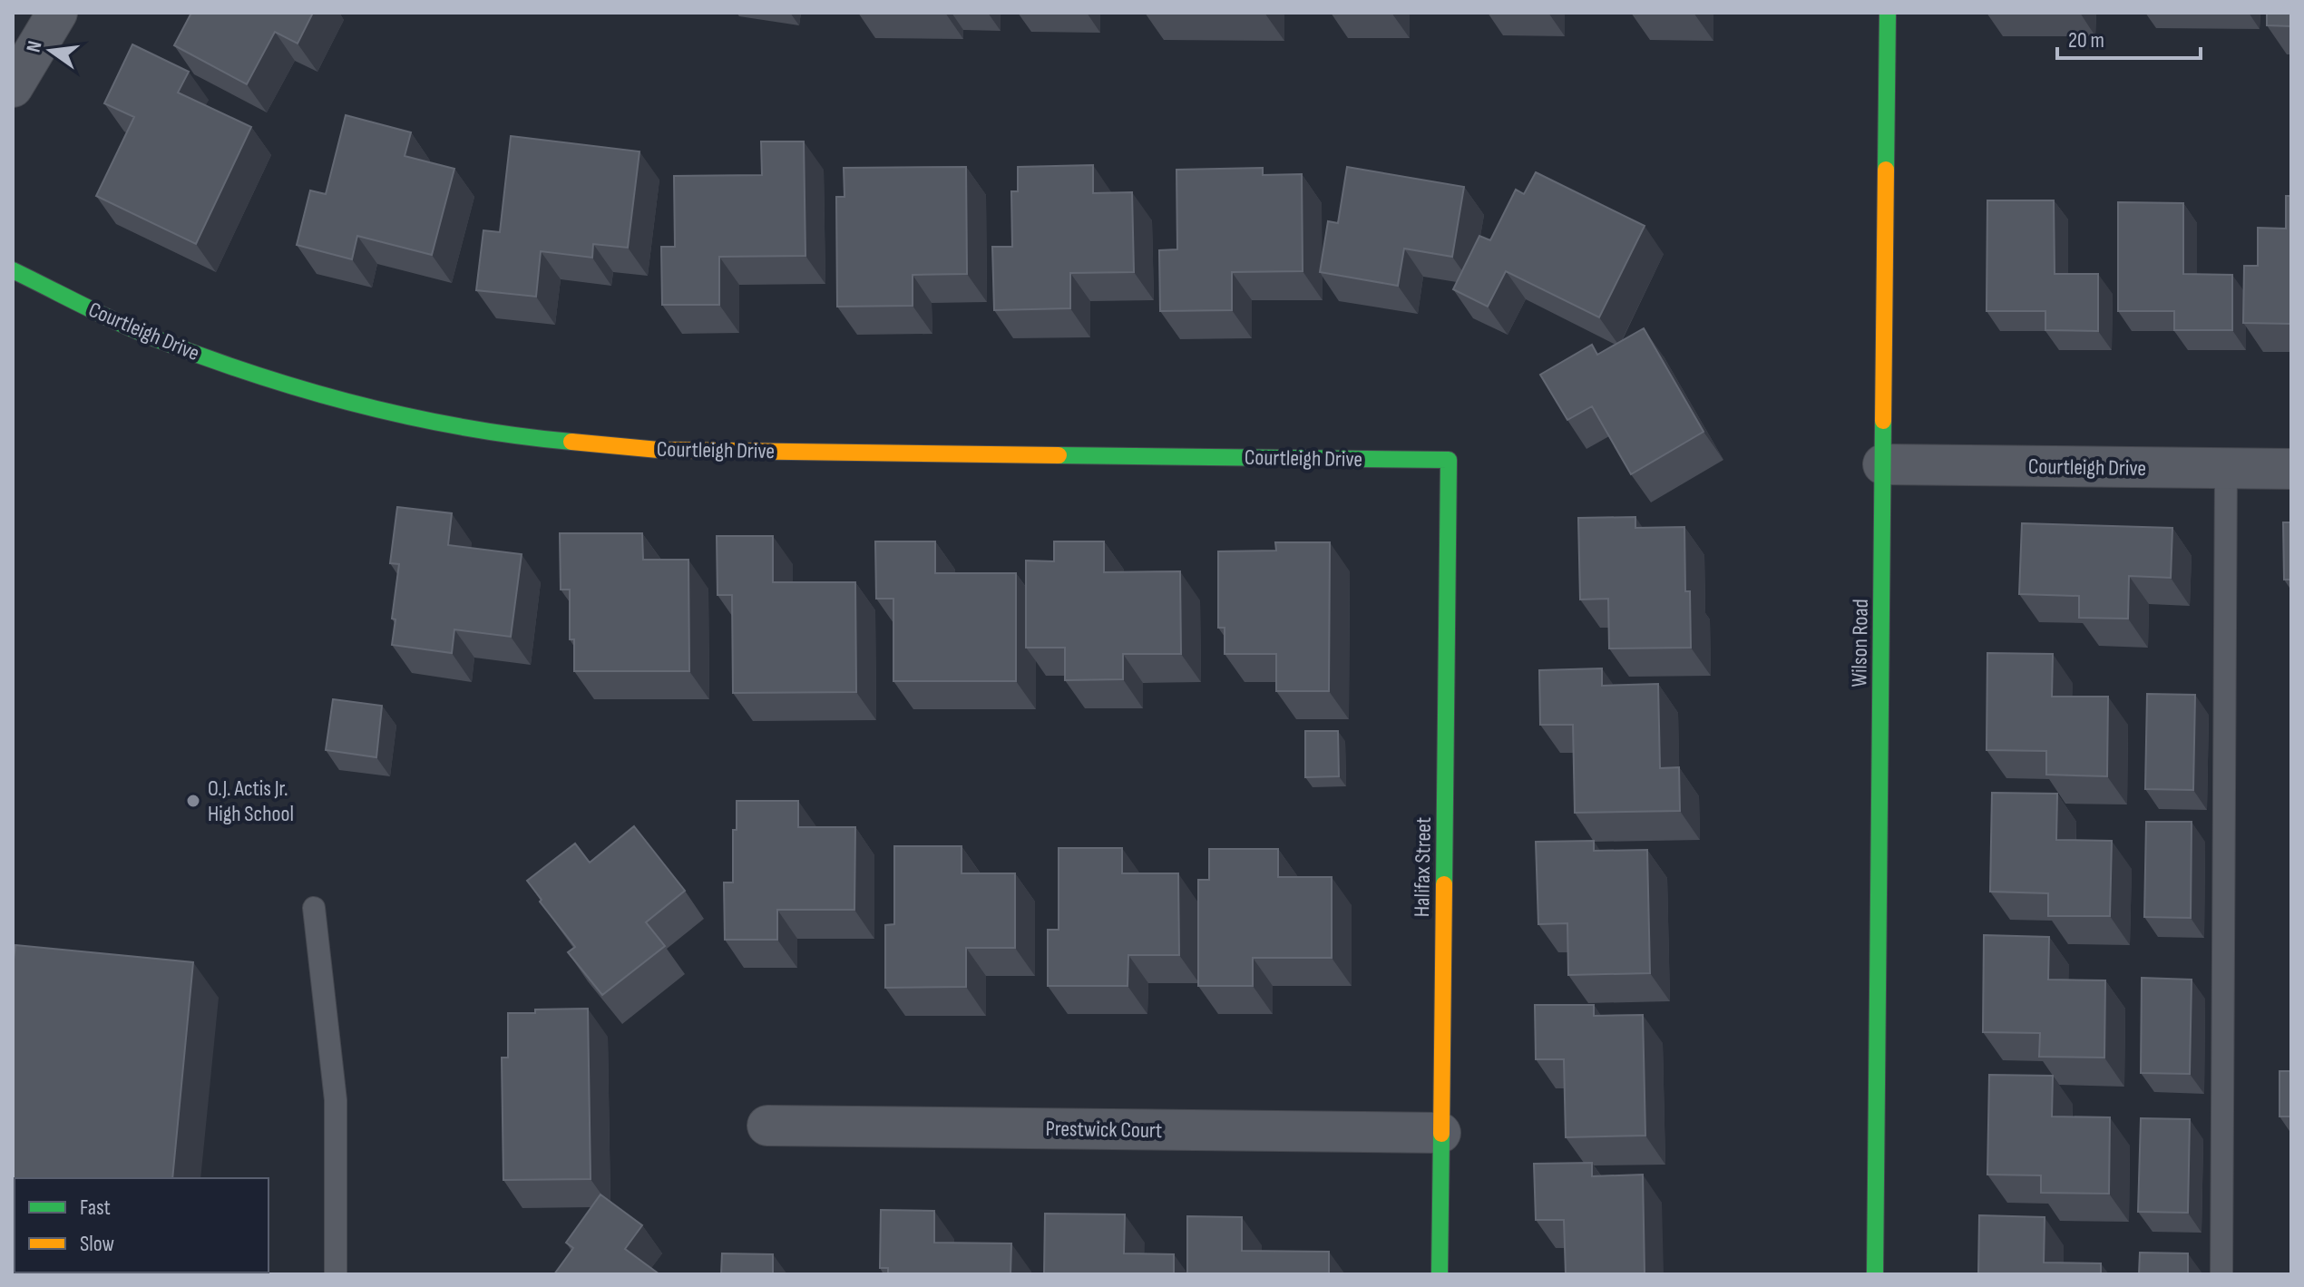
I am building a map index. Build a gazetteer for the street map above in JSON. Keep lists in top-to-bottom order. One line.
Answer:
{"streets":{"street":["Courtleigh Drive","Wilson Road","Halifax Street","Prestwick Court"]},"crossings":[["Courtleigh Drive","Wilson Road"],["Courtleigh Drive","Halifax Street"],["Halifax Street","Prestwick Court"]],"places":["O.J. Actis Jr. High School"],"legend":["Fast","Slow"],"scale_bar":"20 m","north":"left"}
